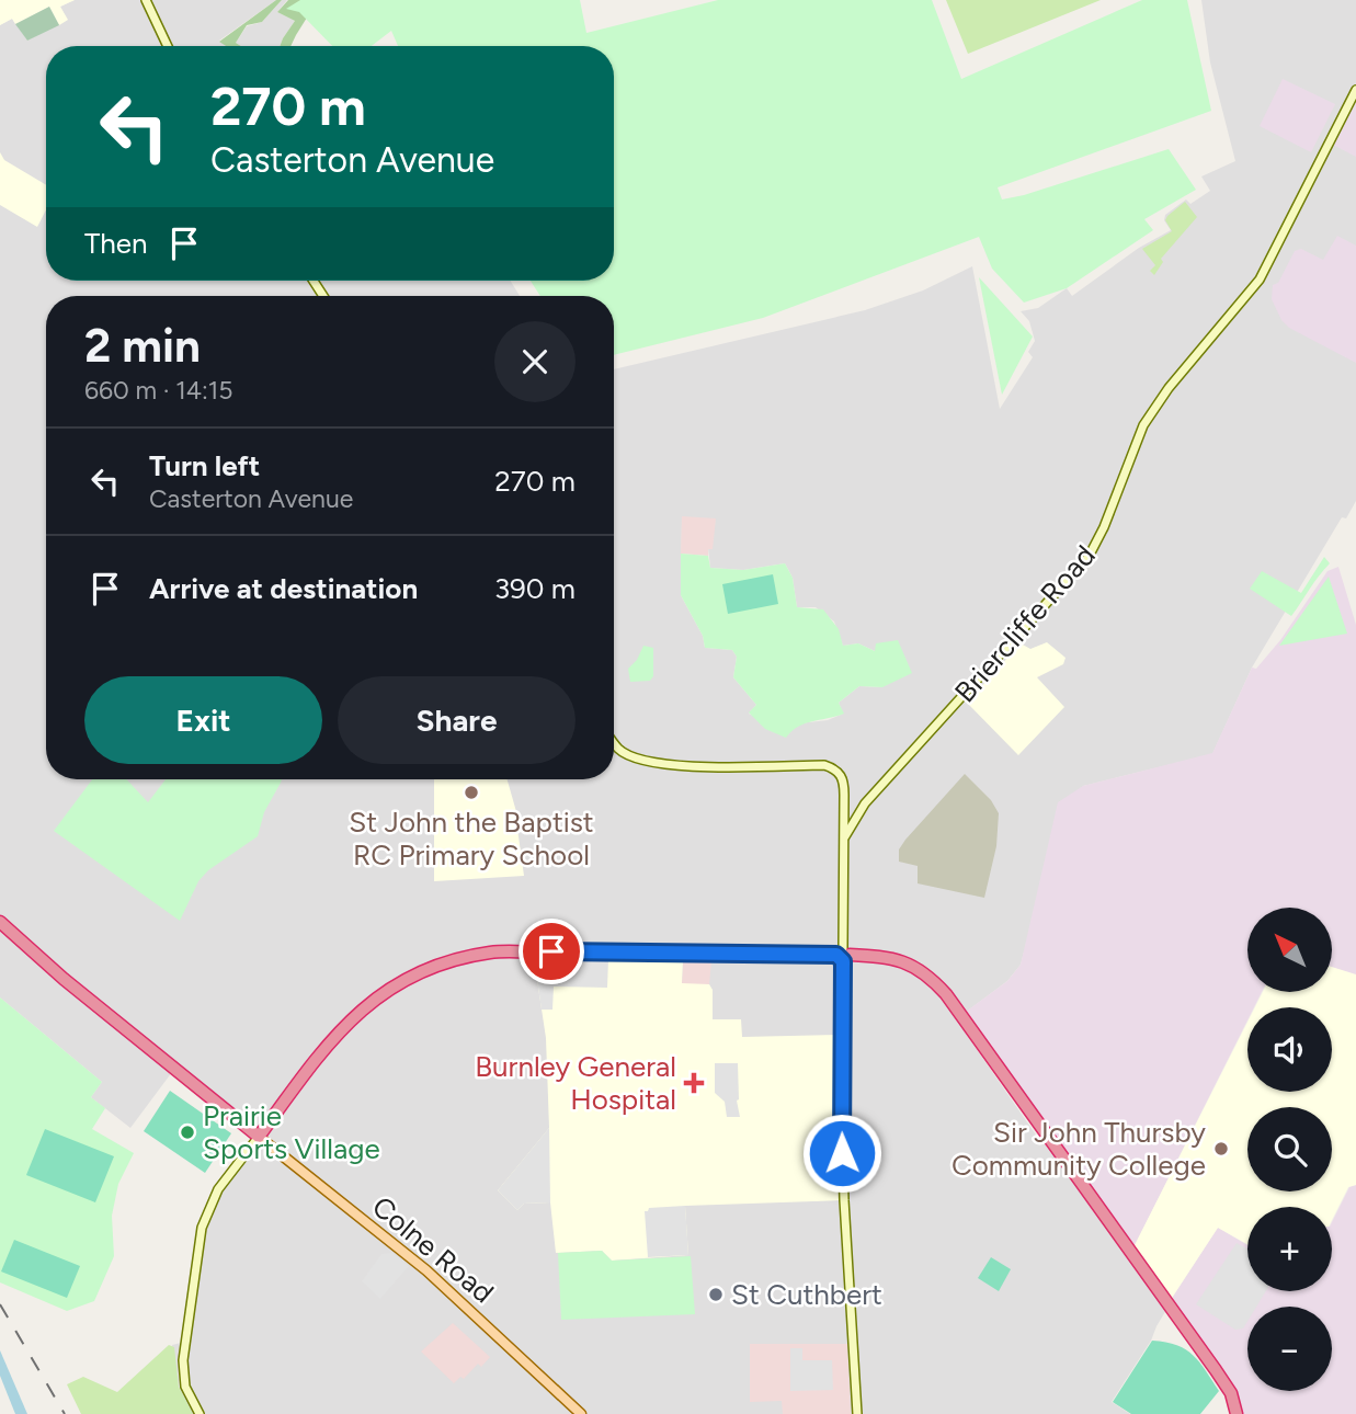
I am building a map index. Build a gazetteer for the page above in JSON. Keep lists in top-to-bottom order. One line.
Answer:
{"streets":{"highway":["Colne Road"],"street":["Briercliffe Road"]},"places":{"other":["St John the Baptist RC Primary School","Prairie Sports Village","Sir John Thursby Community College","St Cuthbert"],"health":["Burnley General Hospital"]},"north":"top left","page":{"turn":["270 m","Casterton Avenue"],"then":"Then","heading":["2 min","660 m · 14:15"],"list":[{"name":"Turn left","note":"Casterton Avenue","value":"270 m"},{"name":"Arrive at destination","value":"390 m"}],"buttons":["Exit","Share"],"map_buttons":["+","−"]}}
